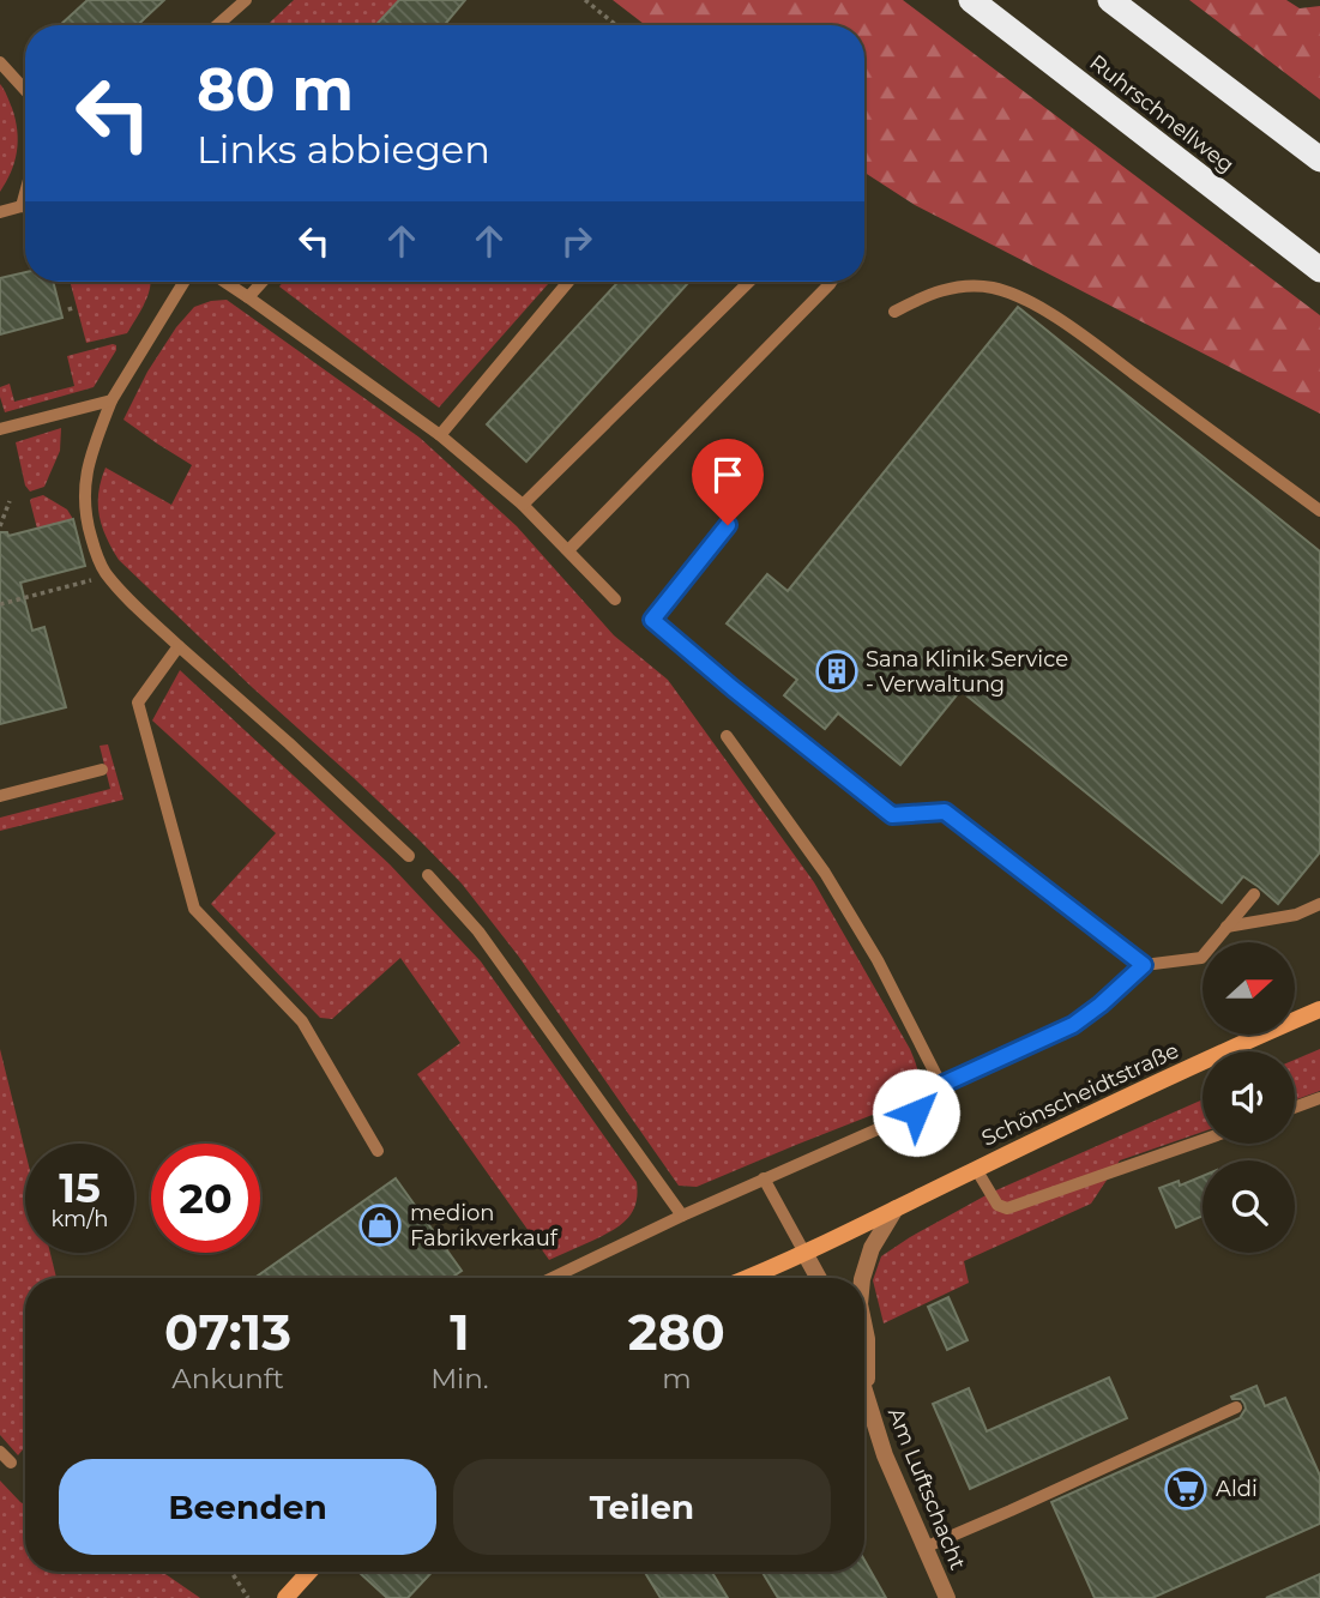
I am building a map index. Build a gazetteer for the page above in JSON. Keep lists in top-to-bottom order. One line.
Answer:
{"streets":{"highway":["Ruhrschnellweg"],"street":["Schönscheidtstraße","Am Luftschacht"]},"crossings":[["Schönscheidtstraße","Am Luftschacht"]],"places":{"building":["Sana Klinik Service - Verwaltung"],"shop":["medion Fabrikverkauf"],"supermarket":["Aldi"]},"north":"right","page":{"turn":["80 m","Links abbiegen"],"speed":"15 km/h","limit":"20","eta":["07:13","Ankunft","1","Min.","280","m"],"buttons":["Beenden","Teilen"]}}
